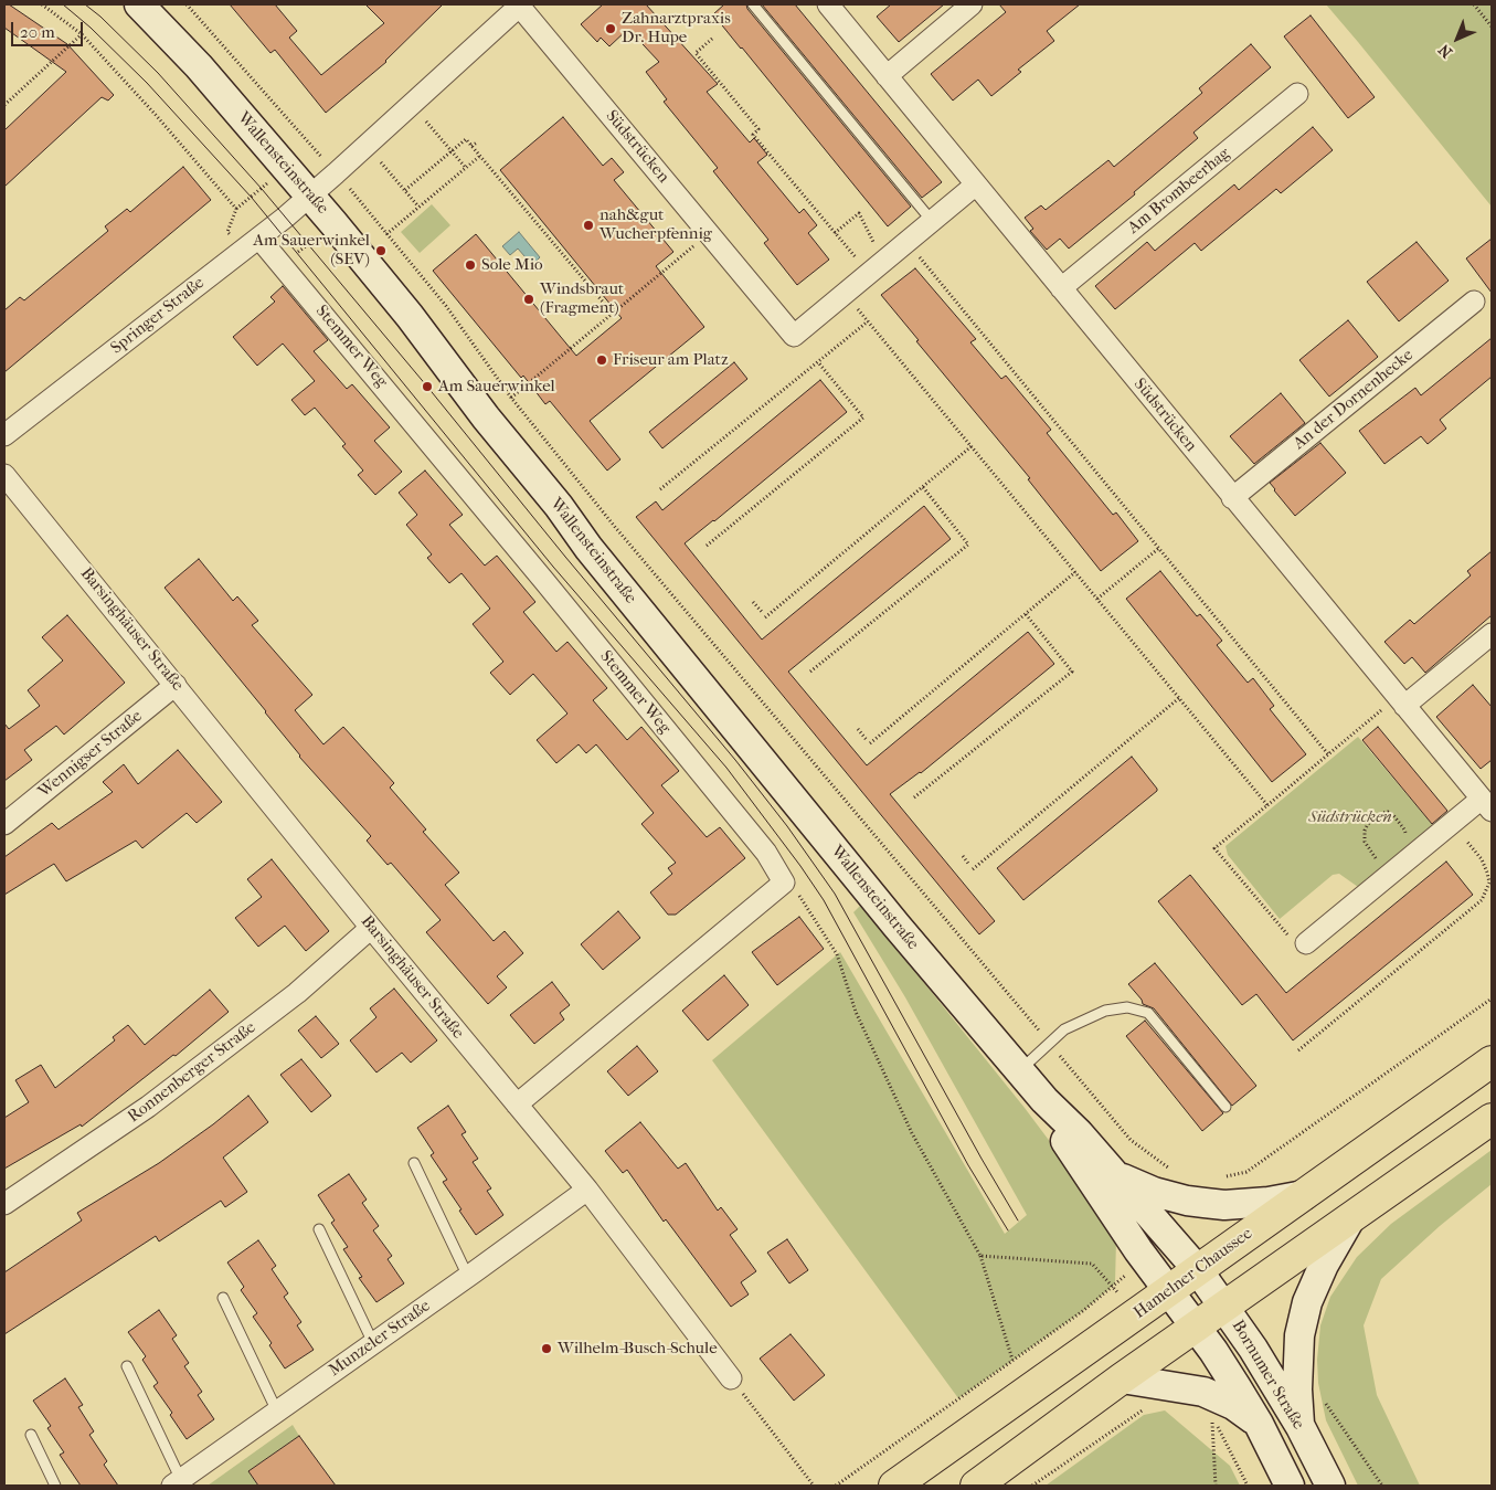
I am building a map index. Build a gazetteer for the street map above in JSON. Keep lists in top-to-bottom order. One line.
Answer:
{"streets":{"main road":["Hamelner Chaussee"],"street":["Südstrücken","Wallensteinstraße","Am Brombeerhag","Springer Straße","Stemmer Weg","An der Dornenhecke","Barsinghäuser Straße","Wennigser Straße","Ronnenberger Straße","Munzeler Straße","Bornumer Straße"]},"crossings":[["Südstrücken","Am Brombeerhag"],["Südstrücken","An der Dornenhecke"],["Wallensteinstraße","Springer Straße"],["Wallensteinstraße","Hamelner Chaussee"],["Wallensteinstraße","Bornumer Straße"],["Springer Straße","Stemmer Weg"],["Barsinghäuser Straße","Wennigser Straße"],["Barsinghäuser Straße","Ronnenberger Straße"],["Barsinghäuser Straße","Munzeler Straße"],["Hamelner Chaussee","Bornumer Straße"]],"parks":["Südstrücken"],"places":["Zahnarztpraxis Dr. Hupe","nah&gut Wucherpfennig","Am Sauerwinkel (SEV)","Sole Mio","Windsbraut (Fragment)","Friseur am Platz","Am Sauerwinkel","Wilhelm-Busch-Schule"],"scale_bar":"20 m","north":"bottom left"}
